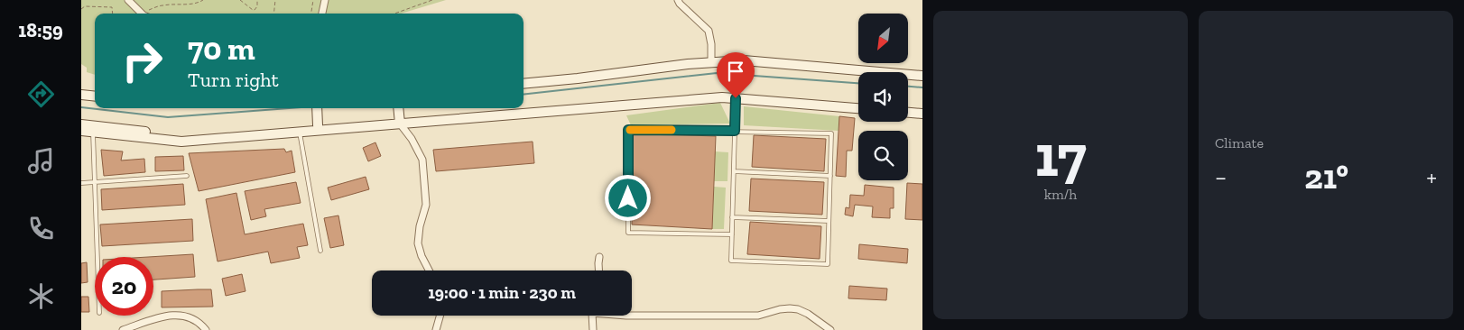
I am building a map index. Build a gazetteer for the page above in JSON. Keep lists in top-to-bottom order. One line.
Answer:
{"north":"bottom left","page":{"tabs":"18:59","tile":[["17","km/h"],"Climate"],"turn":["70 m","Turn right"],"heat":["−","21°","+"],"limit":"20","trip":"19:00 · 1 min · 230 m"}}
